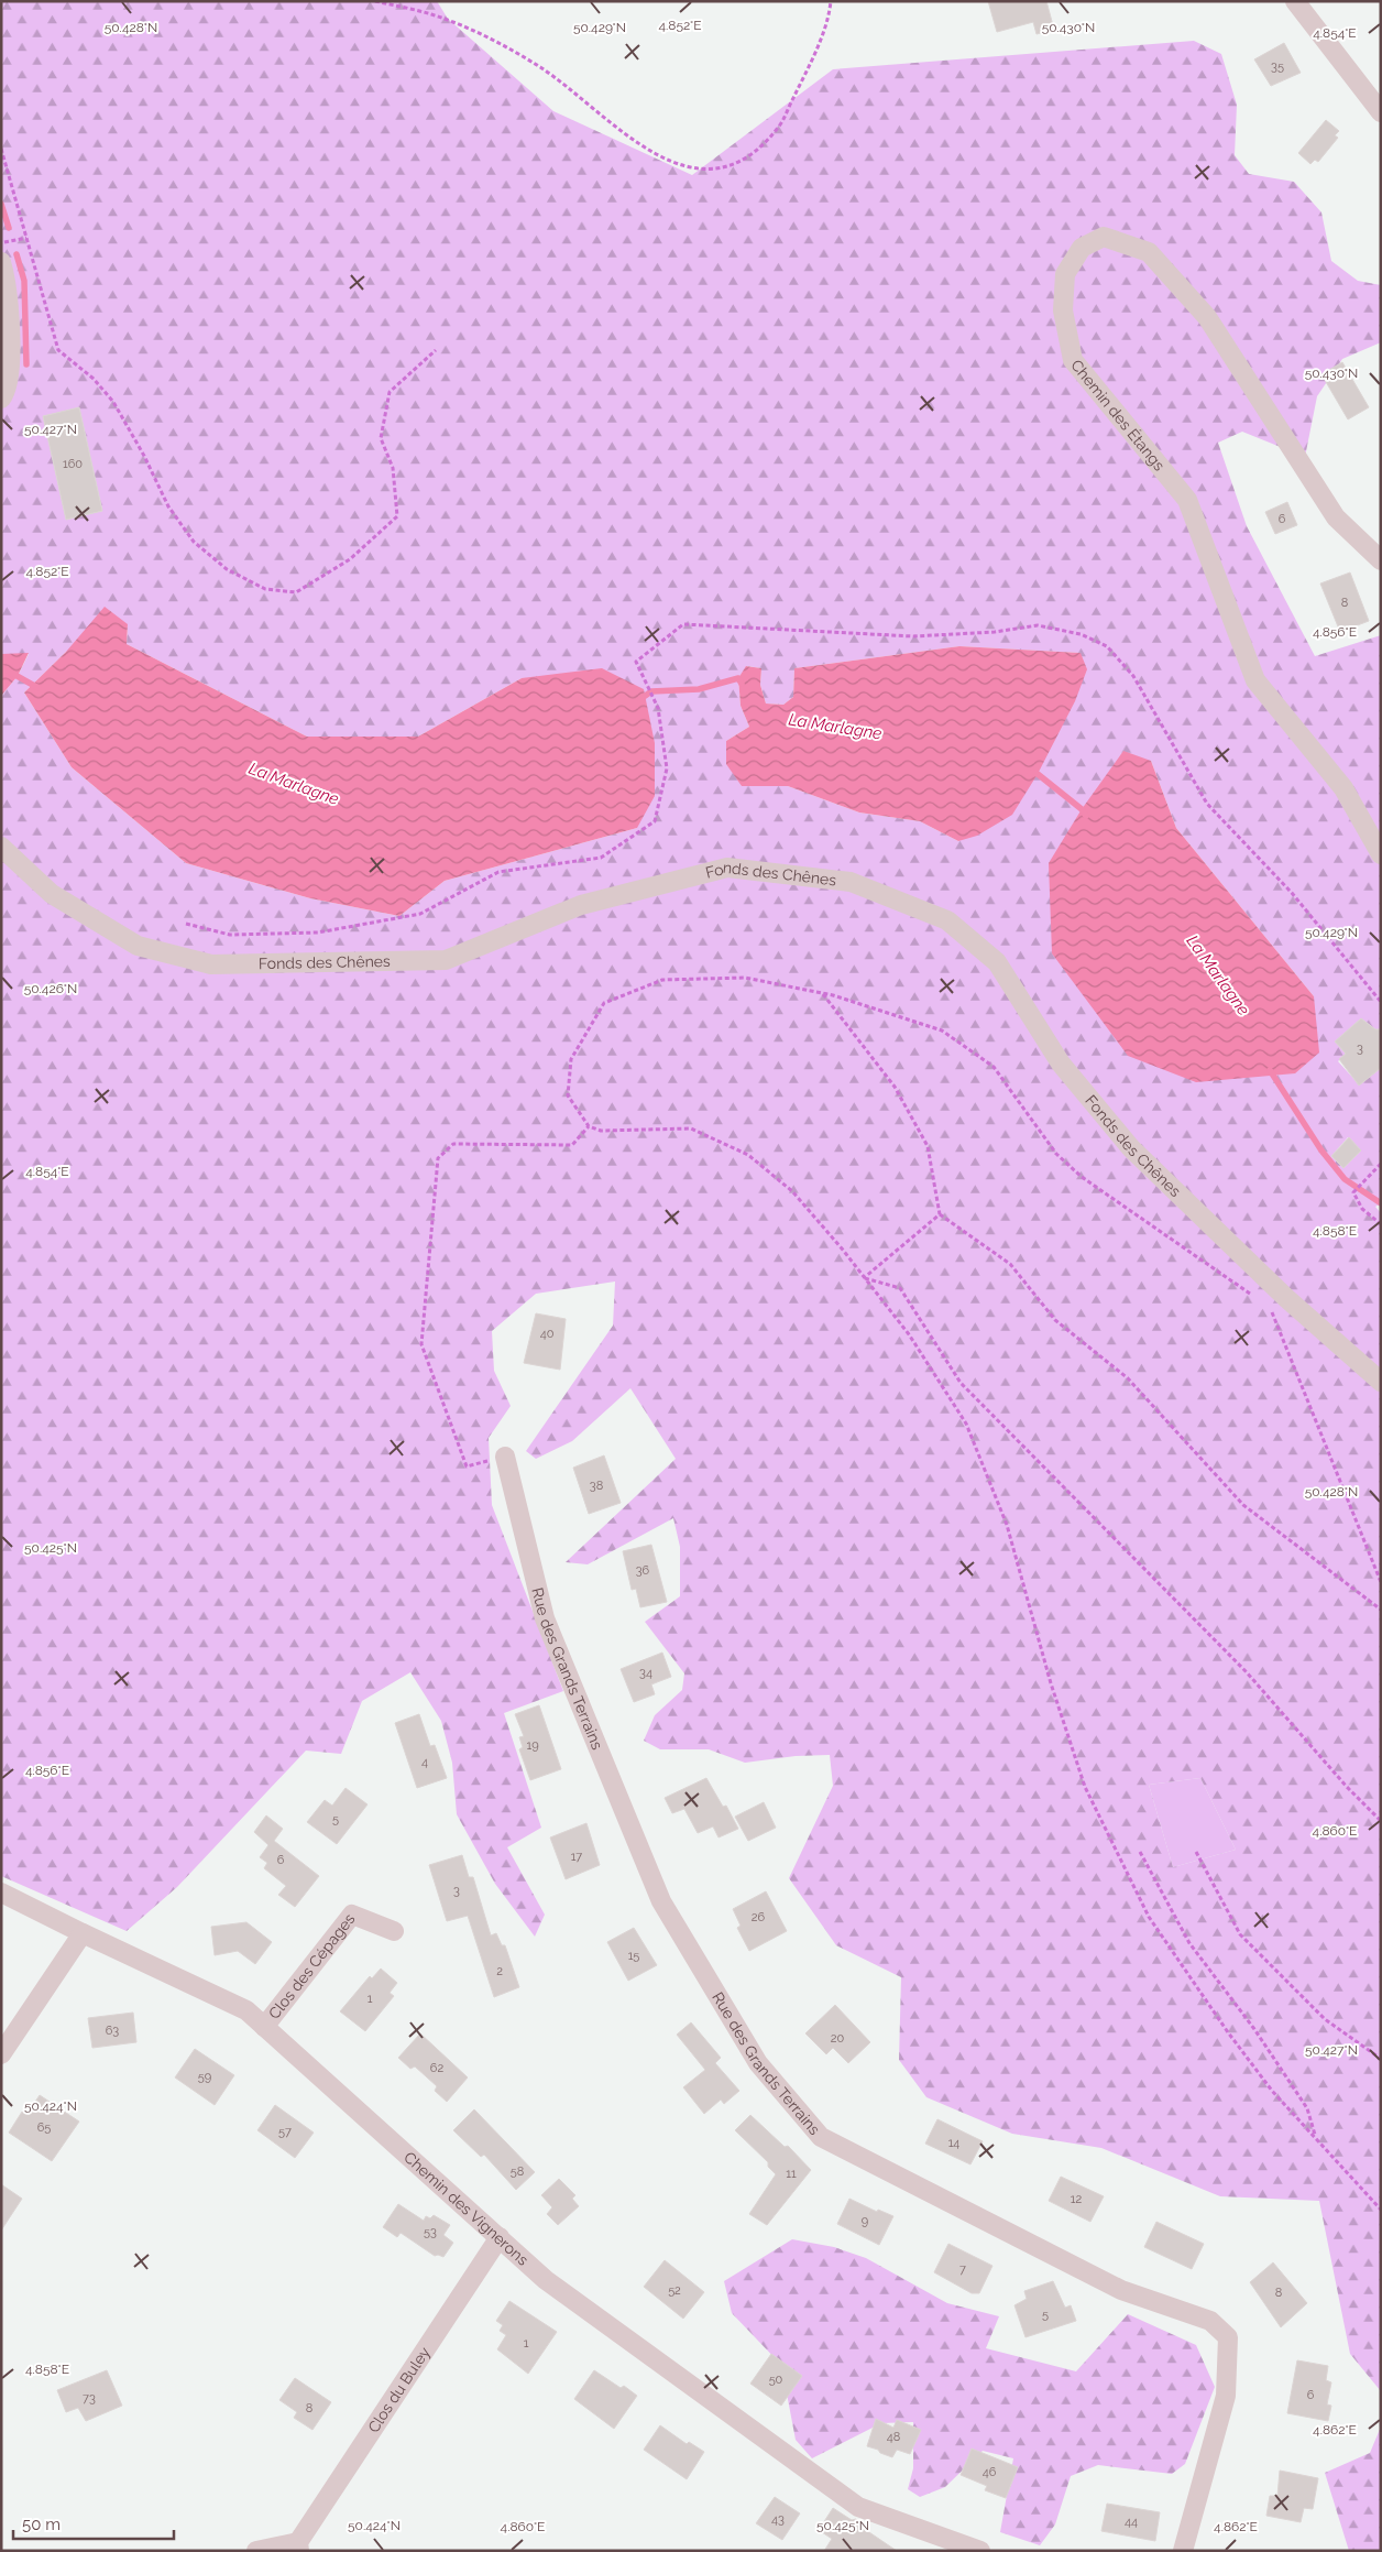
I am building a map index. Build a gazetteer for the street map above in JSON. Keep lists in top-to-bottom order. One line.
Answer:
{"streets":{"street":["Chemin des Étangs","Fonds des Chênes","Rue des Grands Terrains","Clos des Cépages","Chemin des Vignerons","Clos du Buley"]},"crossings":[["Clos des Cépages","Chemin des Vignerons"],["Chemin des Vignerons","Clos du Buley"]],"water":["La Marlagne"],"house_numbers":["35","160","6","8","3","40","38","36","34","19","4","5","17","6","3","26","15","2","1","63","20","62","59","65","57","14","58","11","12","9","53","7","52","8","5","1","50","6","73","8","48","46","43","44"],"scale_bar":"50 m","coordinates":["4.852°E","50.428°N","50.429°N","50.430°N","4.854°E","50.427°N","4.856°E","50.426°N","4.858°E","50.425°N","4.860°E","50.424°N","4.862°E"]}
